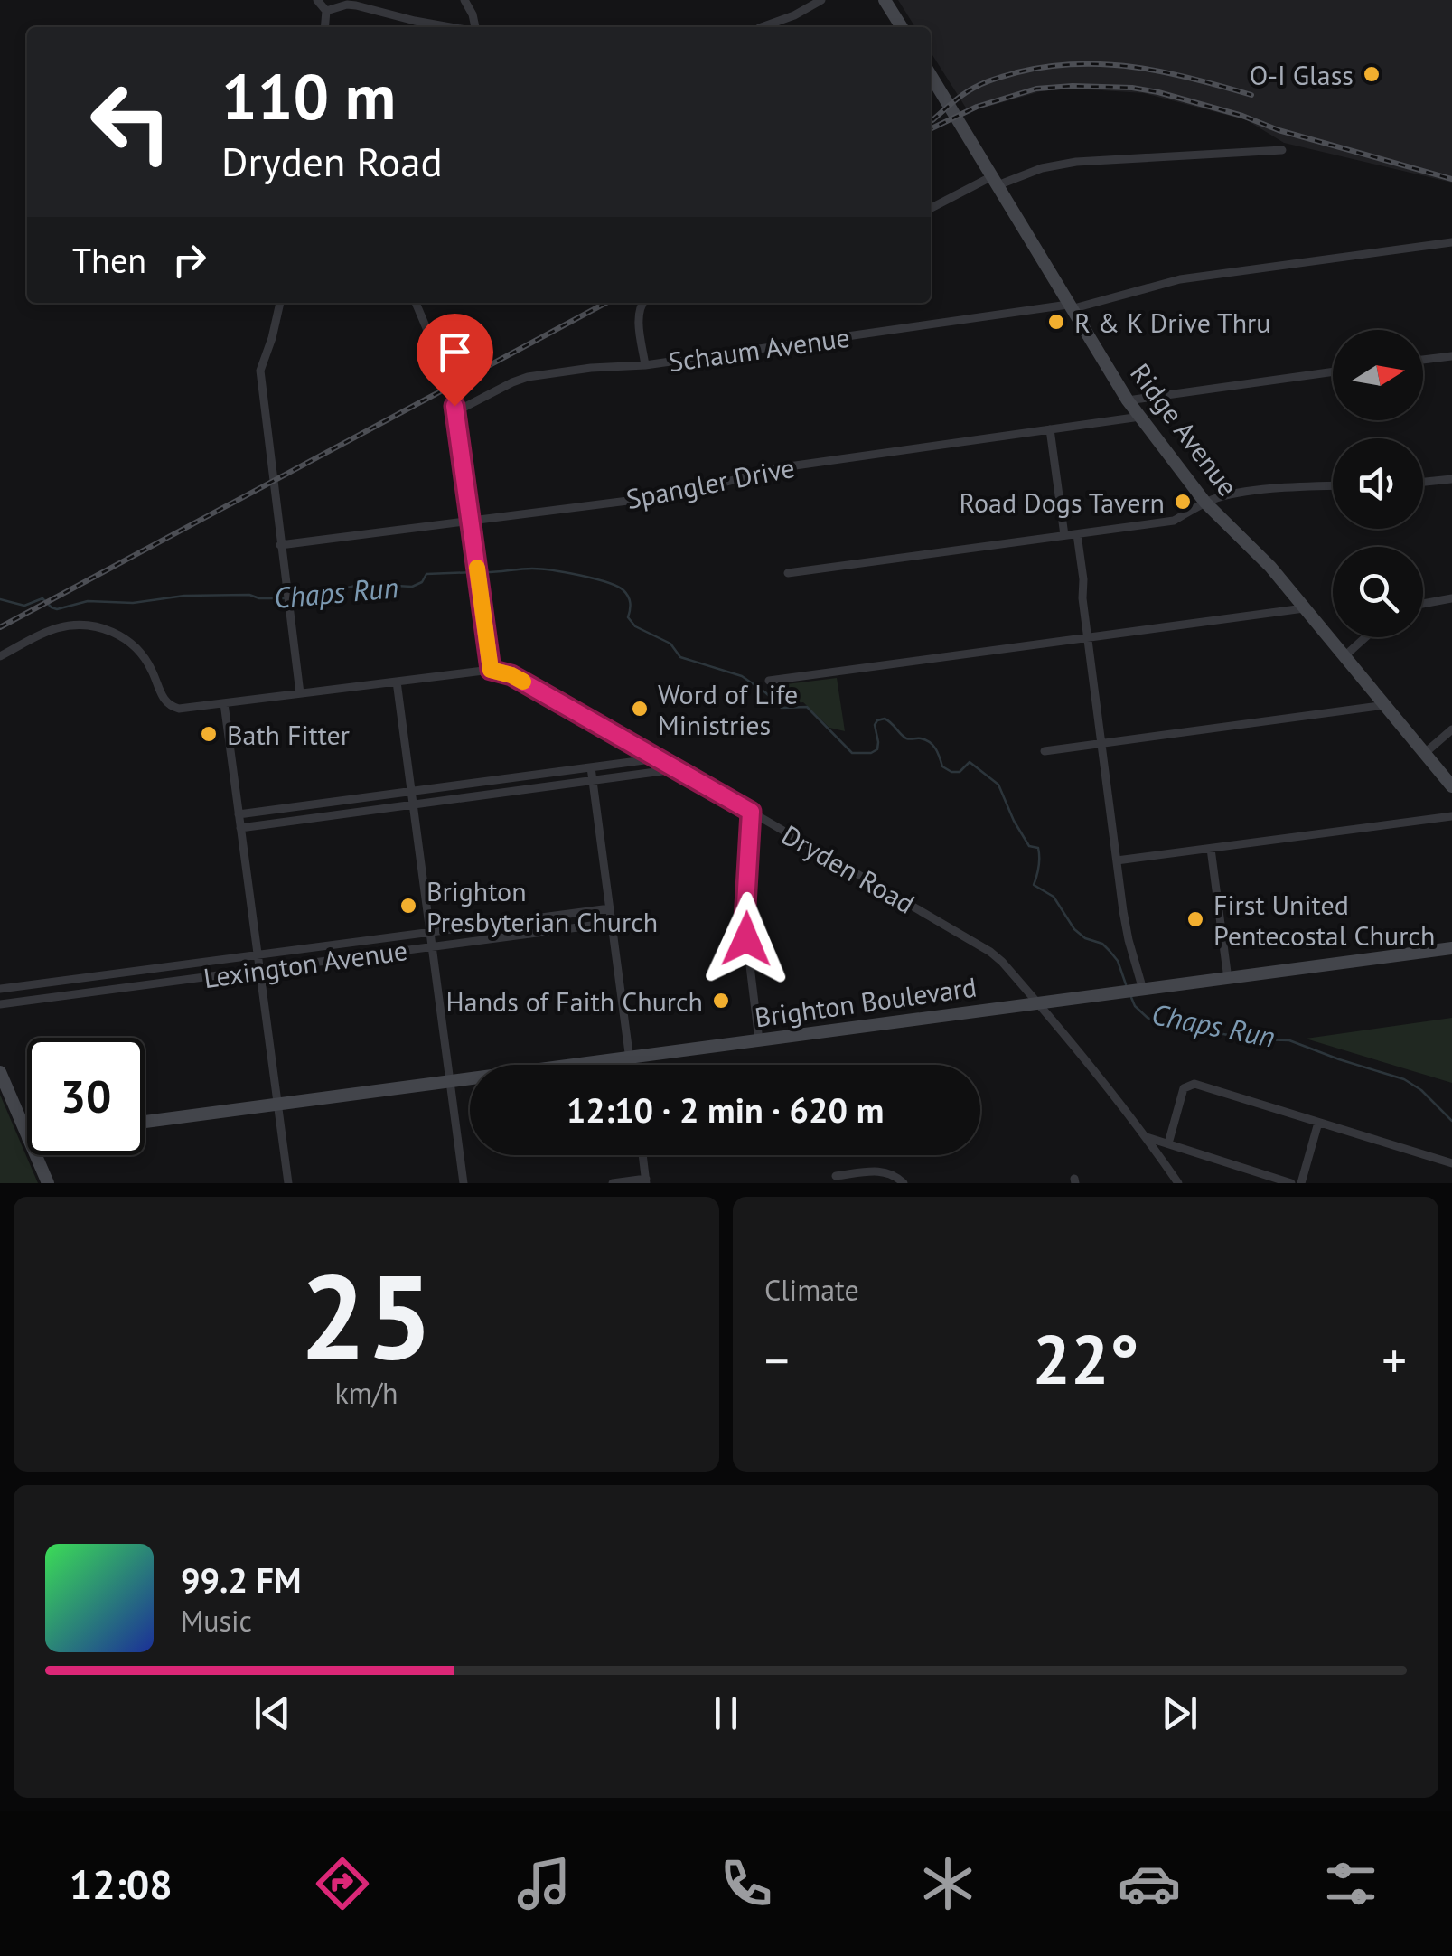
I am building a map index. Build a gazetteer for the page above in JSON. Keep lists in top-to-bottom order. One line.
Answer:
{"streets":{"street":["Schaum Avenue","Ridge Avenue","Spangler Drive","Dryden Road","Lexington Avenue","Brighton Boulevard"]},"crossings":[["Schaum Avenue","Ridge Avenue"],["Ridge Avenue","Spangler Drive"],["Dryden Road","Brighton Boulevard"]],"water":["Chaps Run"],"places":["O-I Glass","R & K Drive Thru","Road Dogs Tavern","Word of Life Ministries","Bath Fitter","Brighton Presbyterian Church","First United Pentecostal Church","Hands of Faith Church"],"north":"right","page":{"turn":["110 m","Dryden Road"],"then":"Then","limit":"30","trip":"12:10 · 2 min · 620 m","tile":[["25","km/h"],"Climate"],"heat":["−","22°","+"],"song":["99.2 FM","Music"],"tabs":"12:08"}}
